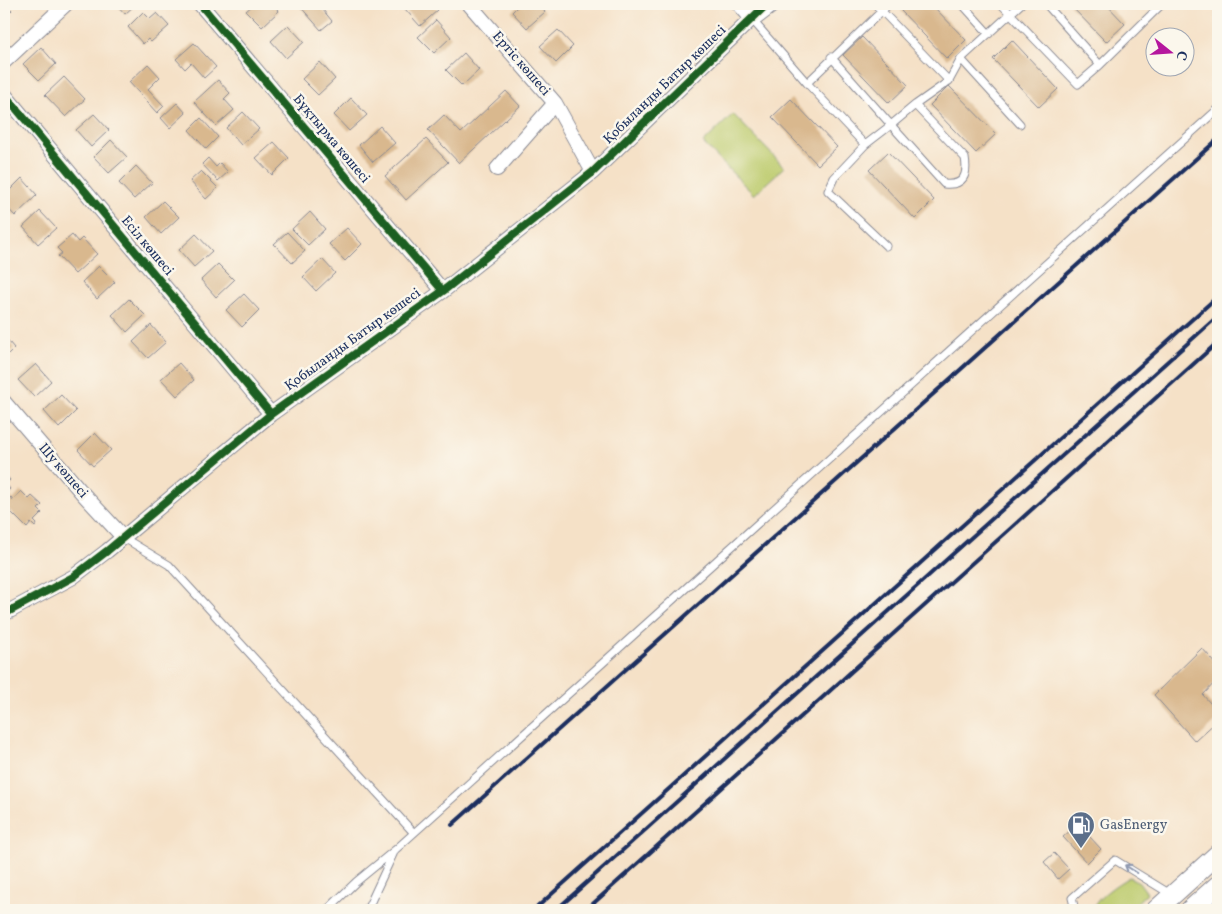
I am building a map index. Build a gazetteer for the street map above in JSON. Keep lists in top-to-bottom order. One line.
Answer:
{"streets":{"street":["Ертіс көшесі","Қобыланды Батыр көшесі","Бұқтырма көшесі","Есіл көшесі","Шу көшесі"]},"crossings":[["Қобыланды Батыр көшесі","Бұқтырма көшесі"],["Қобыланды Батыр көшесі","Есіл көшесі"],["Қобыланды Батыр көшесі","Шу көшесі"]],"places":{"fuel station":["GasEnergy"]},"north":"right"}
